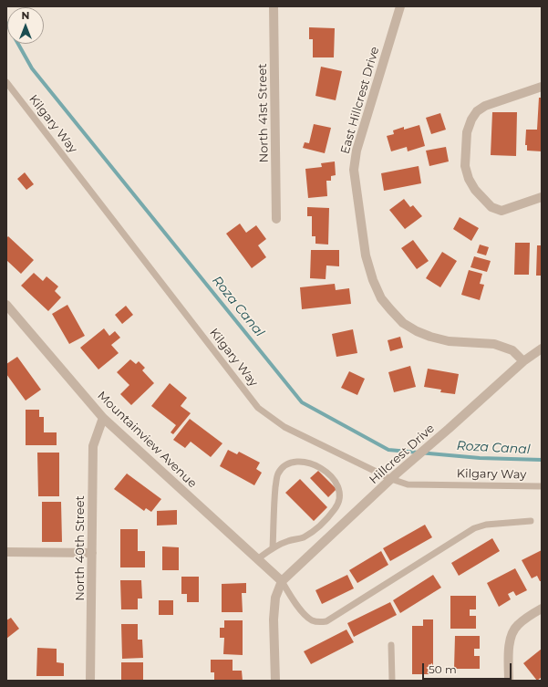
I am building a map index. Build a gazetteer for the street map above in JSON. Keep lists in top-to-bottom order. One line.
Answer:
{"streets":{"street":["East Hillcrest Drive","North 41st Street","Mountainview Avenue","Hillcrest Drive","North 40th Street"],"lane":["Kilgary Way"]},"crossings":[["East Hillcrest Drive","Hillcrest Drive"],["Kilgary Way","Hillcrest Drive"],["Mountainview Avenue","Hillcrest Drive"],["Mountainview Avenue","North 40th Street"]],"water":["Roza Canal"],"scale_bar":"50 m","north":"top"}
